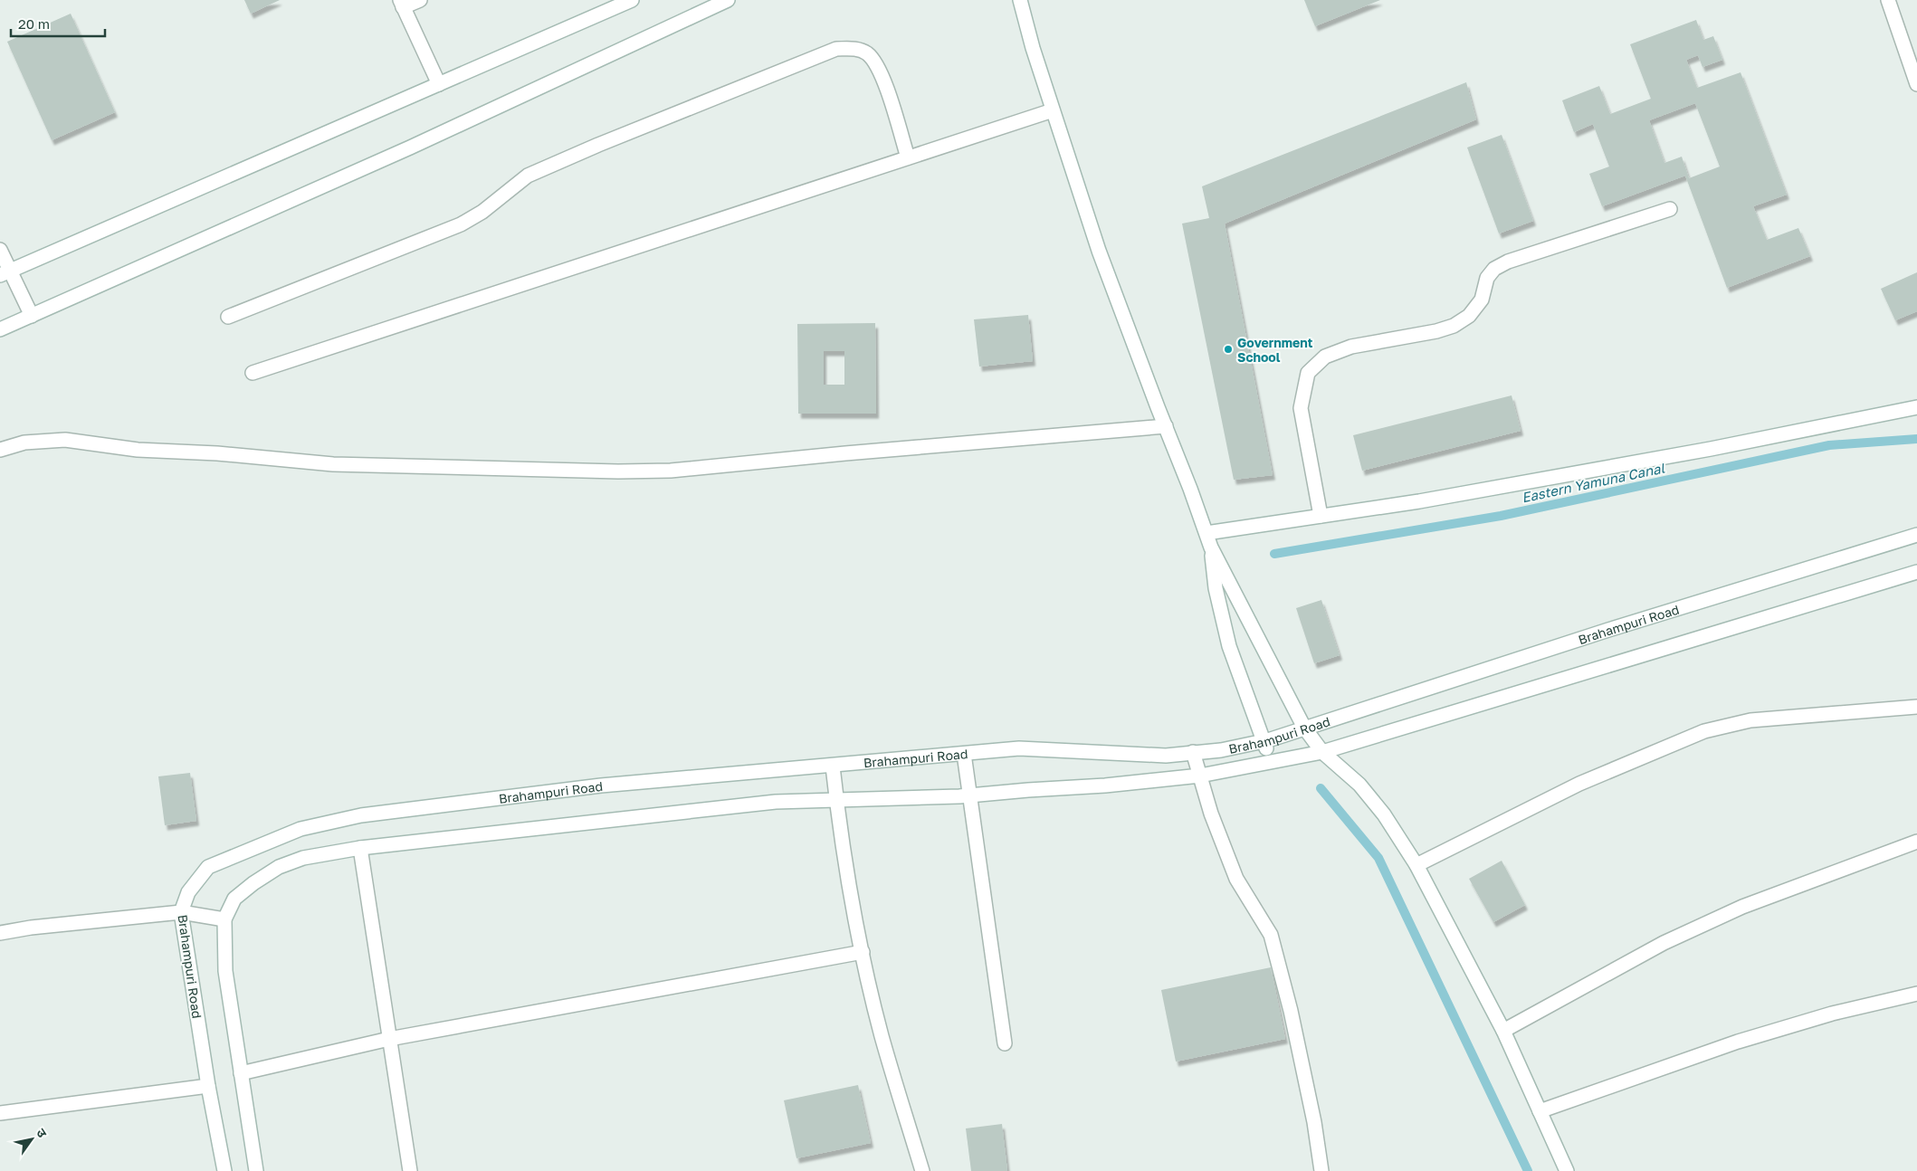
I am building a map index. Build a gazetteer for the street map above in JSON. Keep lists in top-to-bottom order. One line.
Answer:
{"streets":{"street":["Brahampuri Road"]},"water":["Eastern Yamuna Canal"],"places":["Government School"],"scale_bar":"20 m","north":"top right"}
